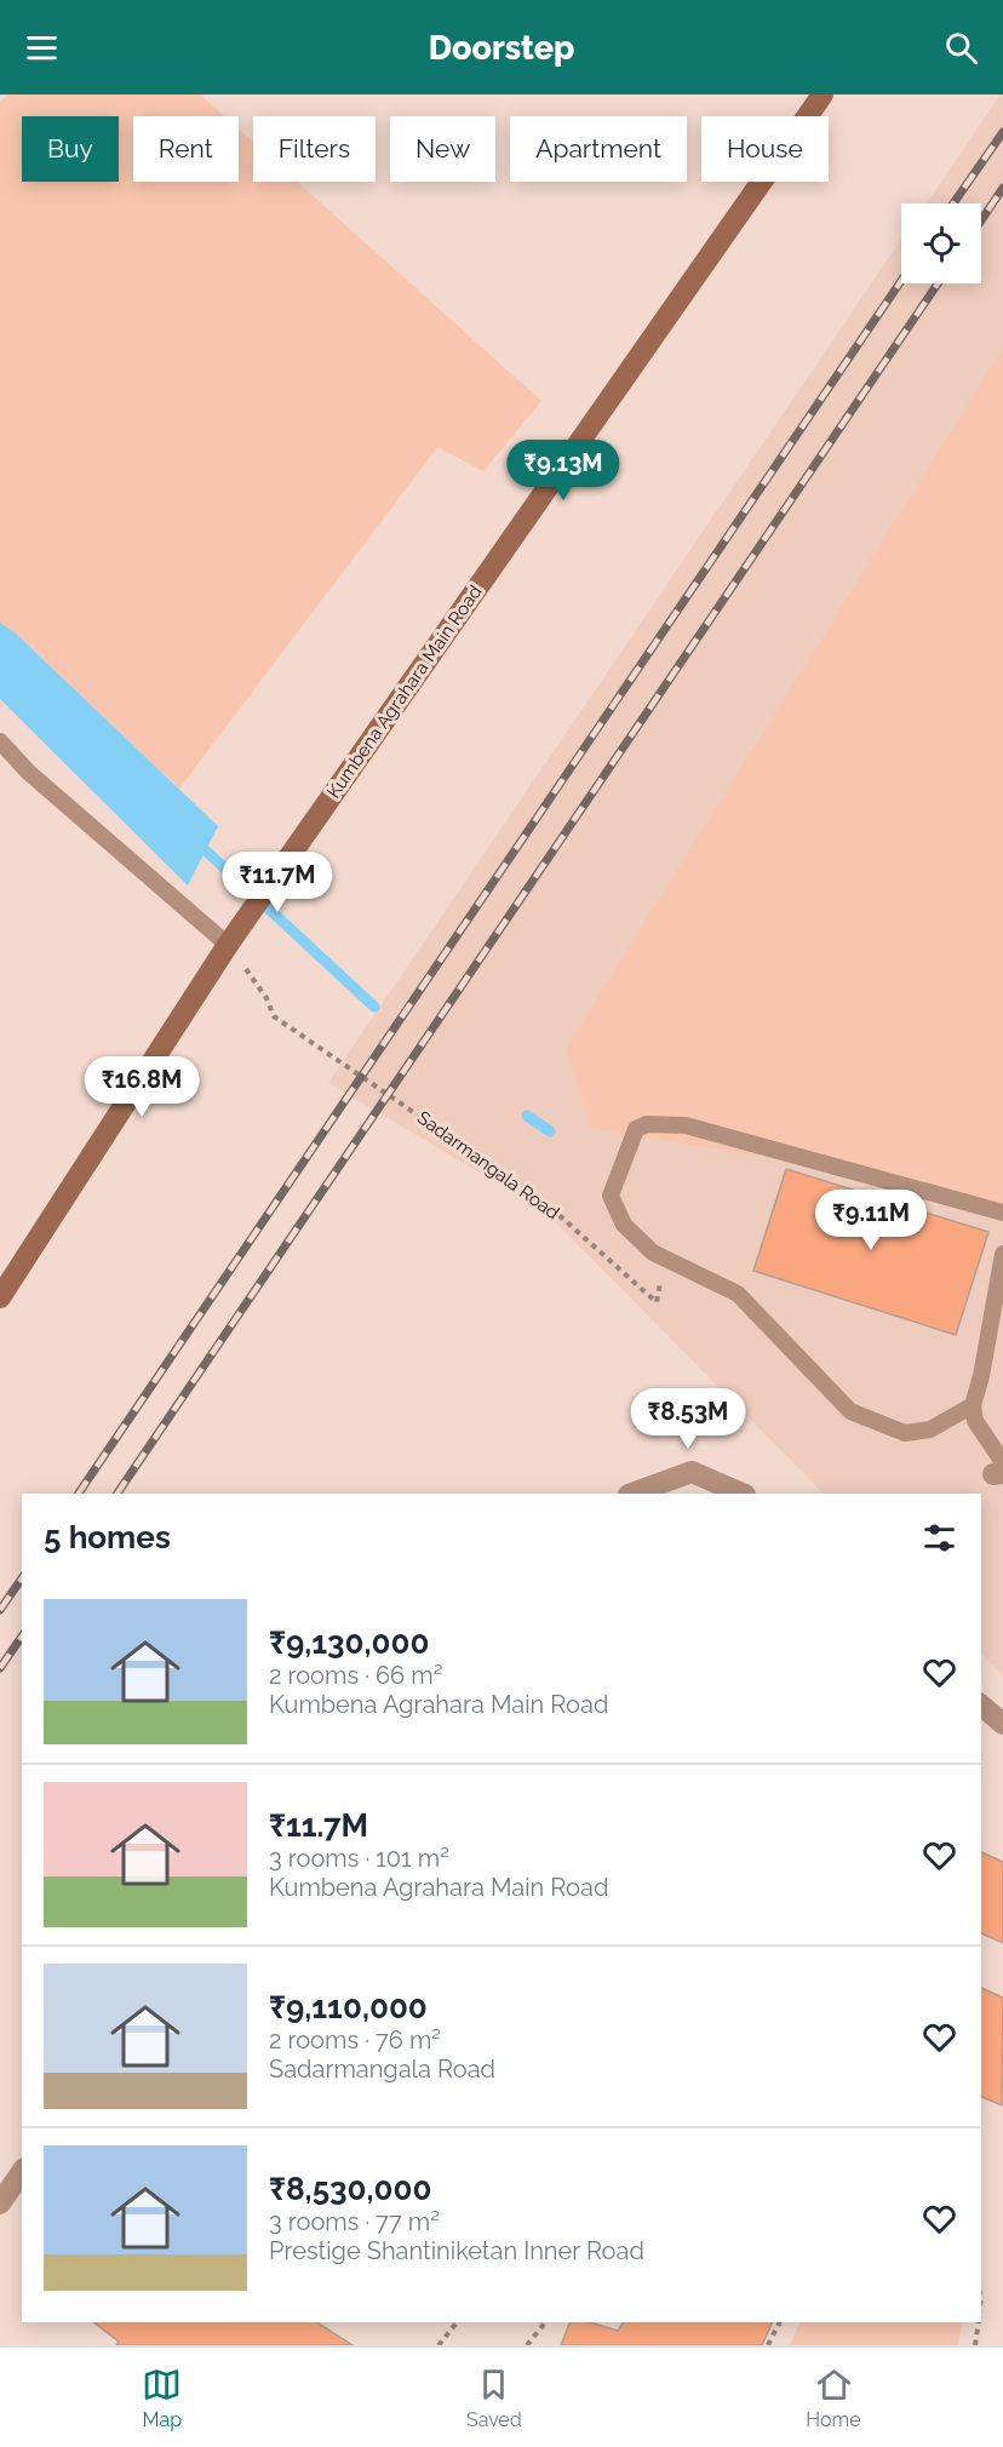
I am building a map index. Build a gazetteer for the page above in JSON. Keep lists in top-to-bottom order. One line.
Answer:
{"streets":{"street":["Kumbena Agrahara Main Road"],"path":["Sadarmangala Road"]},"crossings":[["Kumbena Agrahara Main Road","Sadarmangala Road"]],"page":{"header":"Doorstep","chip":["Buy","Rent","Filters","New","Apartment","House"],"price":["₹9.13M","₹11.7M","₹16.8M","₹9.11M","₹8.53M"],"heading":"5 homes","list":[{"name":"₹9,130,000","note":"2 rooms · 66 m² · Kumbena Agrahara Main Road"},{"name":"₹11.7M","note":"3 rooms · 101 m² · Kumbena Agrahara Main Road"},{"name":"₹9,110,000","note":"2 rooms · 76 m² · Sadarmangala Road"},{"name":"₹8,530,000","note":"3 rooms · 77 m² · Prestige Shantiniketan Inner Road"}],"tabs":["Map","Saved","Home"]}}
